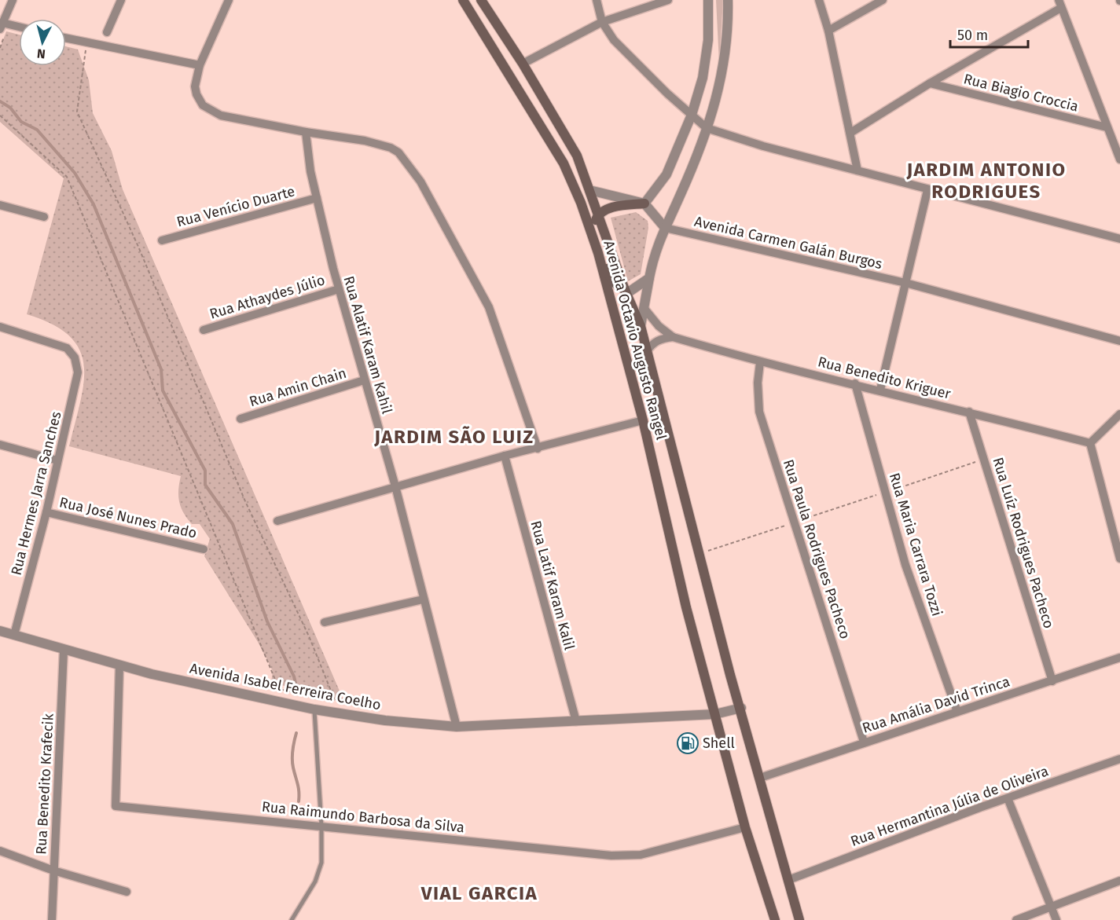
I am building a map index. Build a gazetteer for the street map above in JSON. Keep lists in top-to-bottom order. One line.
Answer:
{"streets":{"main road":["Avenida Octavio Augusto Rangel"],"street":["Rua Biagio Croccia","Rua Venício Duarte","Avenida Carmen Galán Burgos","Rua Athaydes Júlio","Rua Alatif Karam Kahil","Rua Benedito Kriguer","Rua Amin Chain","Rua Hermes Jarra Sanches","Rua José Nunes Prado","Rua Luíz Rodrigues Pacheco","Rua Maria Carrara Tozzi","Rua Paula Rodrigues Pacheco","Rua Latif Karam Kalil","Avenida Isabel Ferreira Coelho","Rua Amália David Trinca","Rua Benedito Krafecik","Rua Hermantina Júlia de Oliveira","Rua Raimundo Barbosa da Silva"]},"crossings":[["Rua Venício Duarte","Rua Alatif Karam Kahil"],["Rua Athaydes Júlio","Rua Alatif Karam Kahil"],["Avenida Octavio Augusto Rangel","Avenida Isabel Ferreira Coelho"],["Avenida Octavio Augusto Rangel","Rua Amália David Trinca"],["Avenida Octavio Augusto Rangel","Rua Hermantina Júlia de Oliveira"],["Avenida Octavio Augusto Rangel","Rua Raimundo Barbosa da Silva"],["Rua Alatif Karam Kahil","Rua Amin Chain"],["Rua Alatif Karam Kahil","Avenida Isabel Ferreira Coelho"],["Rua Benedito Kriguer","Rua Luíz Rodrigues Pacheco"],["Rua Benedito Kriguer","Rua Maria Carrara Tozzi"],["Rua Benedito Kriguer","Rua Paula Rodrigues Pacheco"],["Rua Hermes Jarra Sanches","Rua José Nunes Prado"],["Rua Hermes Jarra Sanches","Avenida Isabel Ferreira Coelho"],["Rua Luíz Rodrigues Pacheco","Rua Amália David Trinca"],["Rua Maria Carrara Tozzi","Rua Amália David Trinca"],["Rua Paula Rodrigues Pacheco","Rua Amália David Trinca"],["Rua Latif Karam Kalil","Avenida Isabel Ferreira Coelho"],["Avenida Isabel Ferreira Coelho","Rua Benedito Krafecik"],["Avenida Isabel Ferreira Coelho","Rua Raimundo Barbosa da Silva"]],"districts":["JARDIM ANTONIO RODRIGUES","JARDIM SÃO LUIZ","VIAL GARCIA"],"places":{"fuel station":["Shell"]},"scale_bar":"50 m","north":"bottom"}
